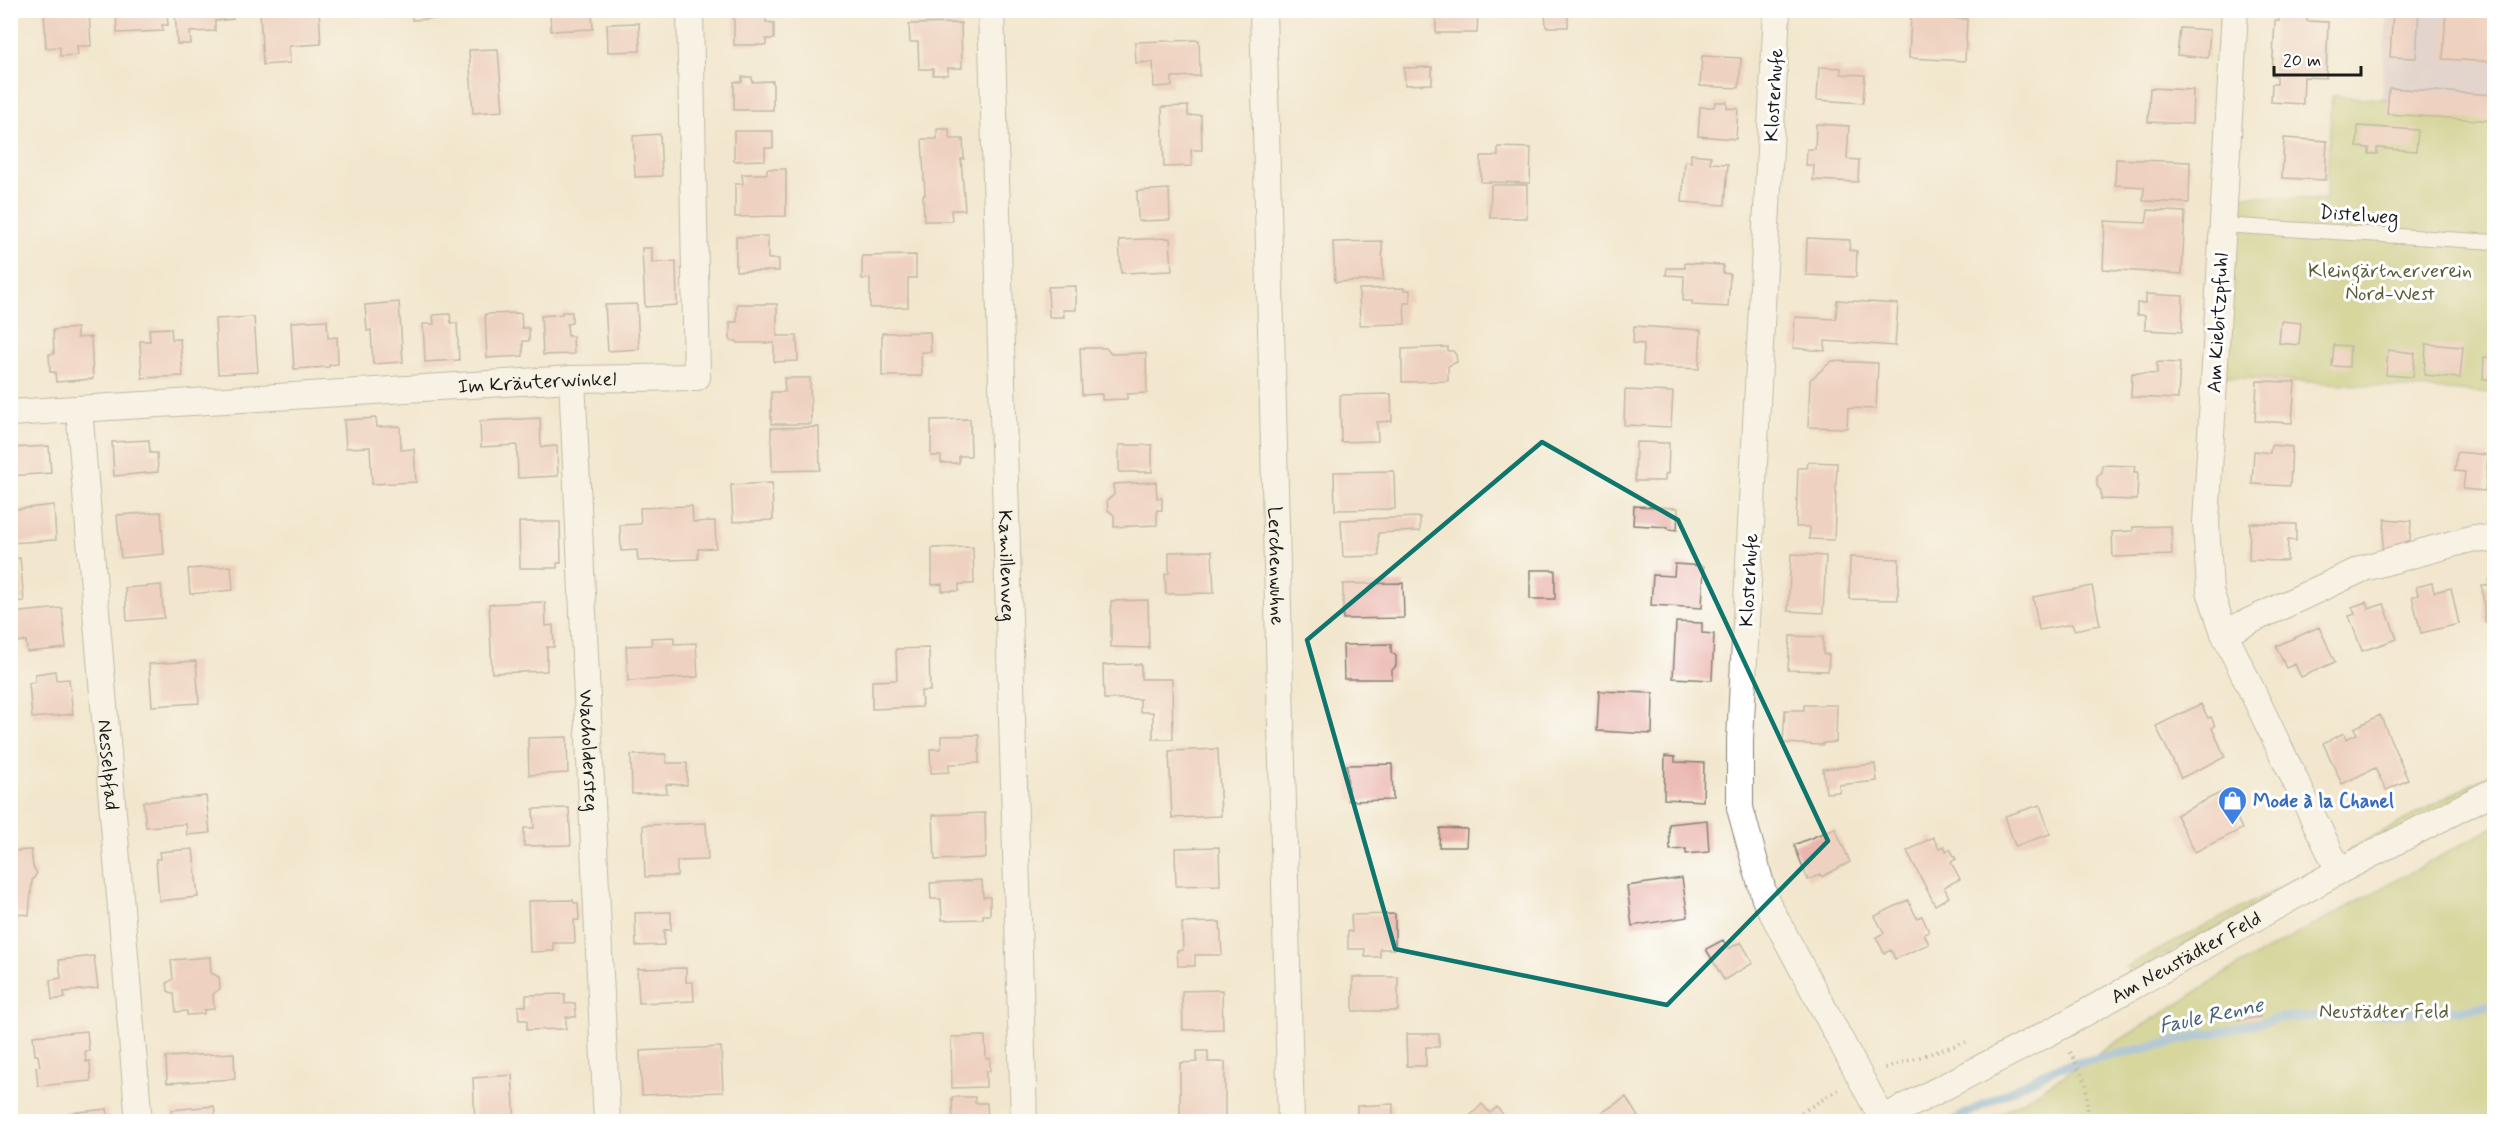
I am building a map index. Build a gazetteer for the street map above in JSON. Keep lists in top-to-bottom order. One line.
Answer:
{"streets":{"street":["Klosterhufe","Am Kiebitzpfuhl","Im Kräuterwinkel","Kamillenweg","Lerchenwuhne","Wacholdersteg","Nesselpfad","Am Neustädter Feld"],"lane":["Distelweg"]},"crossings":[["Klosterhufe","Am Neustädter Feld"],["Distelweg","Am Kiebitzpfuhl"],["Am Kiebitzpfuhl","Am Neustädter Feld"],["Im Kräuterwinkel","Wacholdersteg"],["Im Kräuterwinkel","Nesselpfad"]],"water":["Faule Renne"],"parks":["Kleingärtnerverein Nord-West","Neustädter Feld"],"places":{"shop":["Mode à la Chanel"]},"scale_bar":"20 m"}
